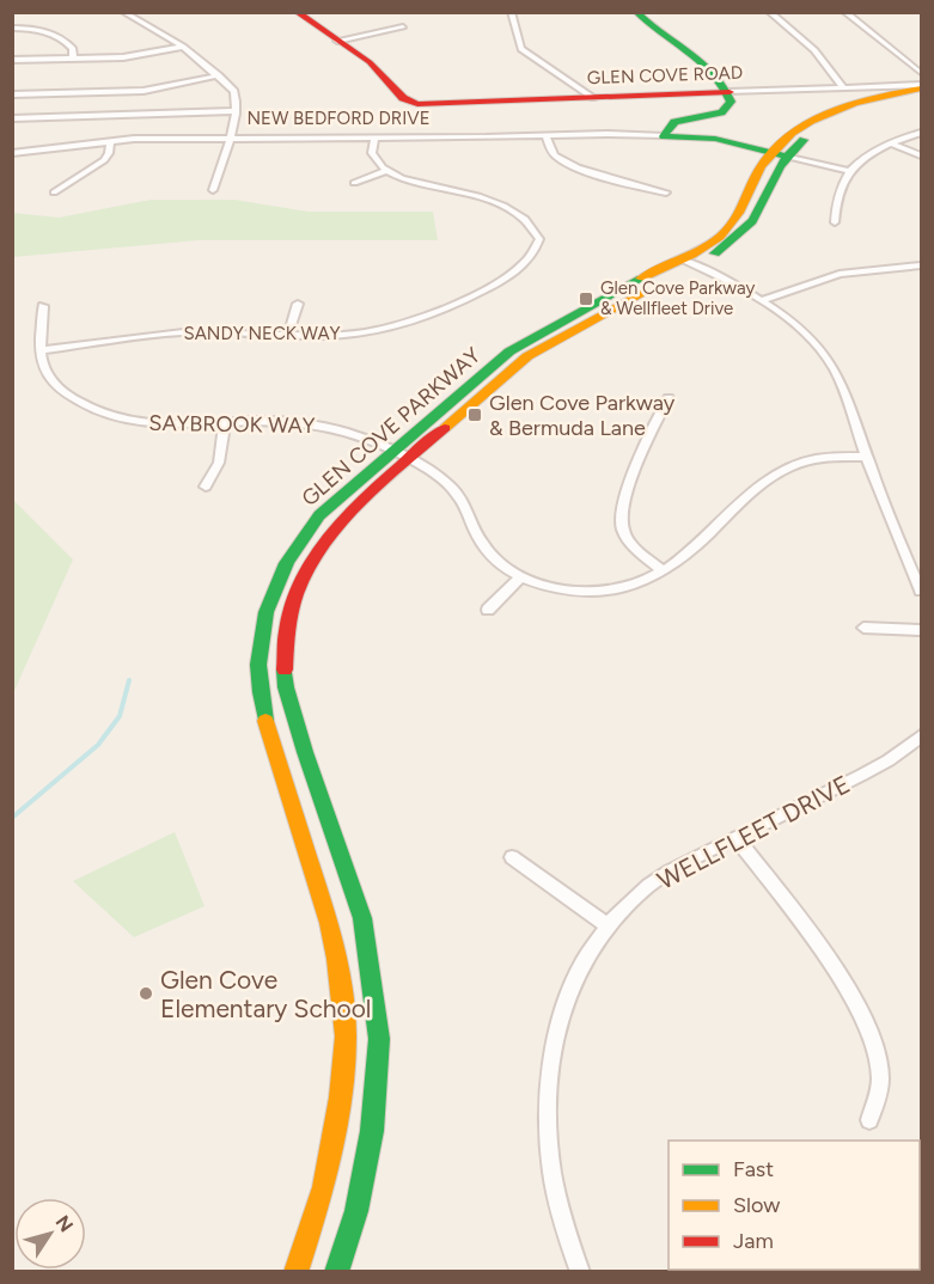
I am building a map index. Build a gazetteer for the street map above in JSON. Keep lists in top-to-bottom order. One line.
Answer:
{"streets":{"main road":["GLEN COVE ROAD","NEW BEDFORD DRIVE","GLEN COVE PARKWAY"],"street":["SANDY NECK WAY","SAYBROOK WAY","WELLFLEET DRIVE"]},"crossings":[["GLEN COVE ROAD","GLEN COVE PARKWAY"],["NEW BEDFORD DRIVE","GLEN COVE PARKWAY"],["SANDY NECK WAY","SAYBROOK WAY"],["SAYBROOK WAY","GLEN COVE PARKWAY"]],"places":{"transit":["Glen Cove Parkway & Wellfleet Drive","Glen Cove Parkway & Bermuda Lane"],"other":["Glen Cove Elementary School"]},"legend":["Fast","Slow","Jam"],"north":"top right"}
